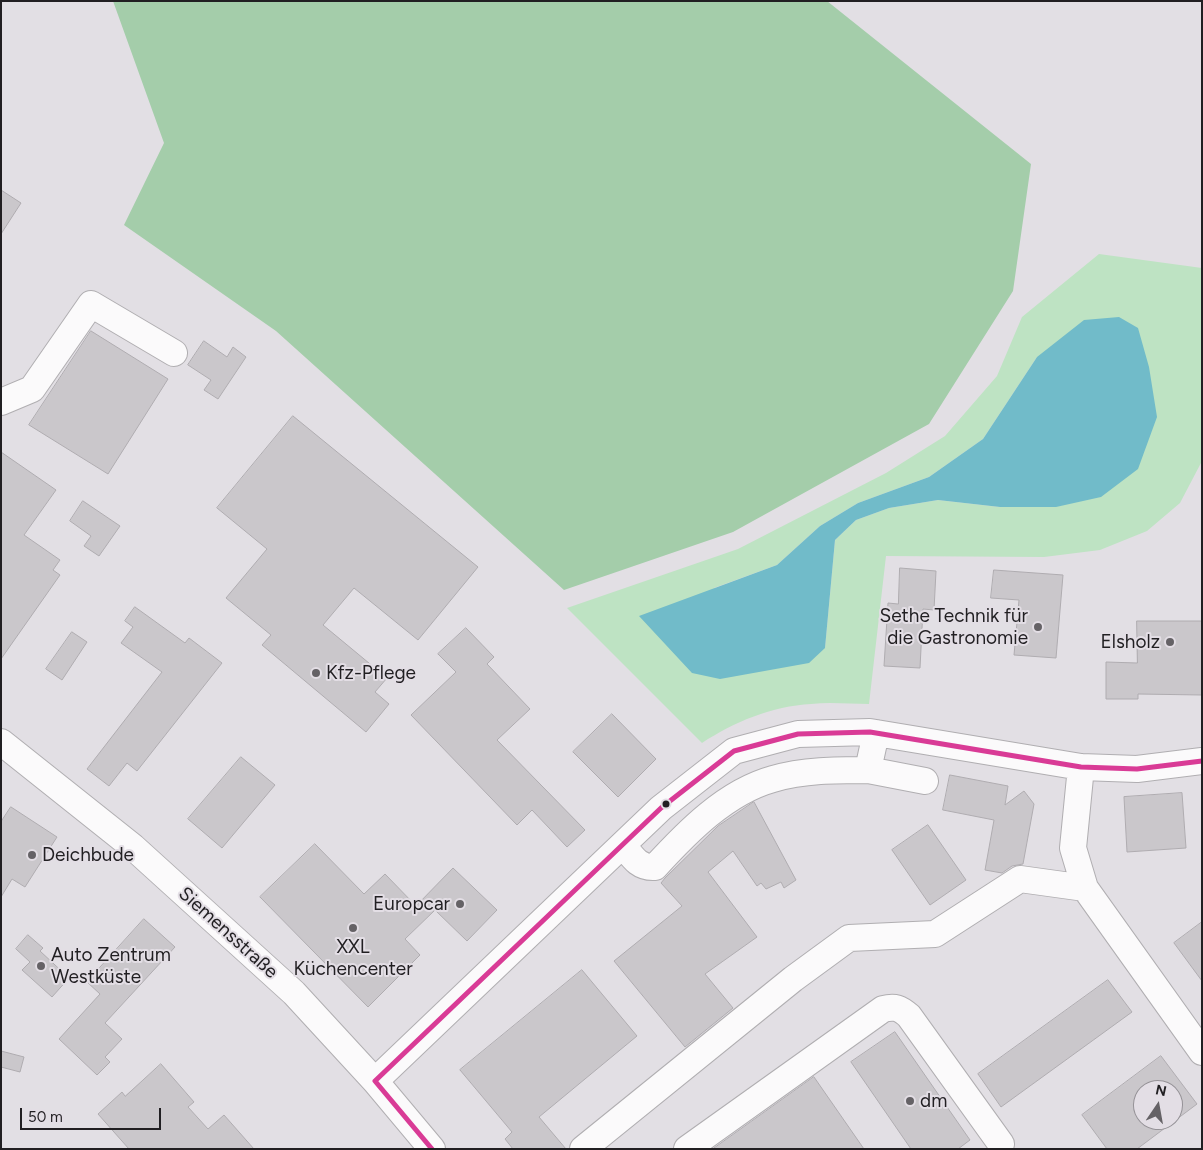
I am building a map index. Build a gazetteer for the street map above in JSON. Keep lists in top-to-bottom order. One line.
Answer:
{"streets":{"street":["Siemensstraße"]},"places":["Sethe Technik für die Gastronomie","Elsholz","Kfz-Pflege","Deichbude","Europcar","XXL Küchencenter","Auto Zentrum Westküste","dm"],"scale_bar":"50 m","north":"top"}
